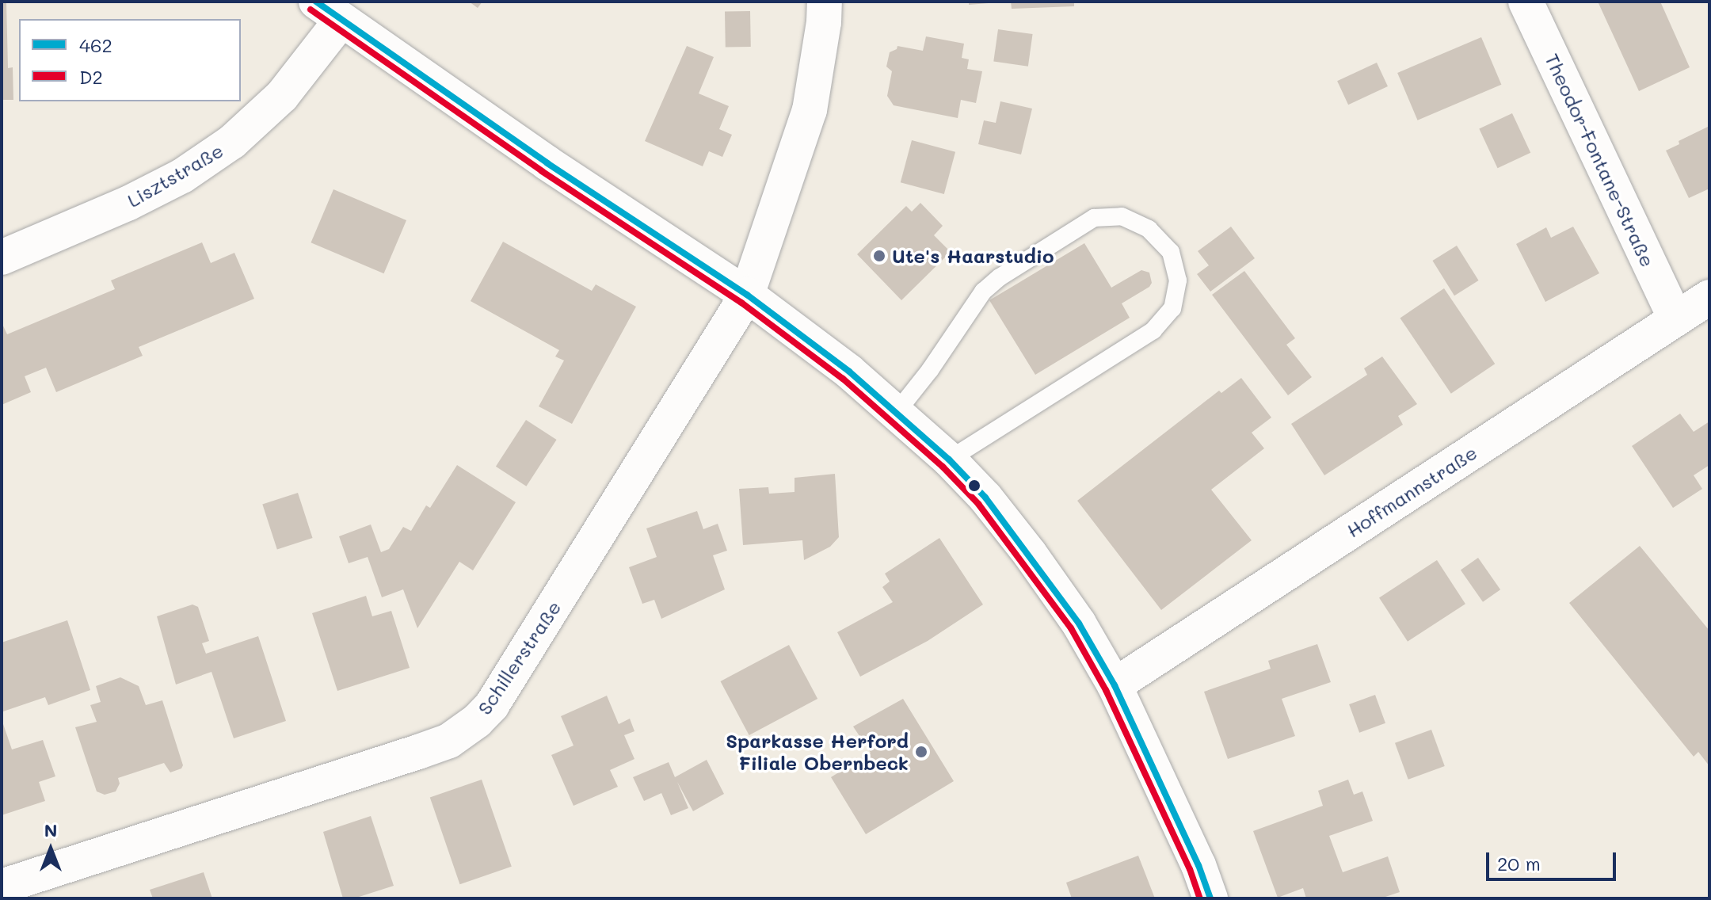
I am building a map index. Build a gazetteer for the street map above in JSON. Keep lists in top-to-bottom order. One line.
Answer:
{"streets":{"street":["Theodor-Fontane-Straße","Lisztstraße","Hoffmannstraße","Schillerstraße"]},"crossings":[["Theodor-Fontane-Straße","Hoffmannstraße"]],"places":["Ute's Haarstudio","Sparkasse Herford Filiale Obernbeck"],"lines":["transit line 462","transit line D2"],"legend":["462","D2"],"scale_bar":"20 m","north":"top"}
